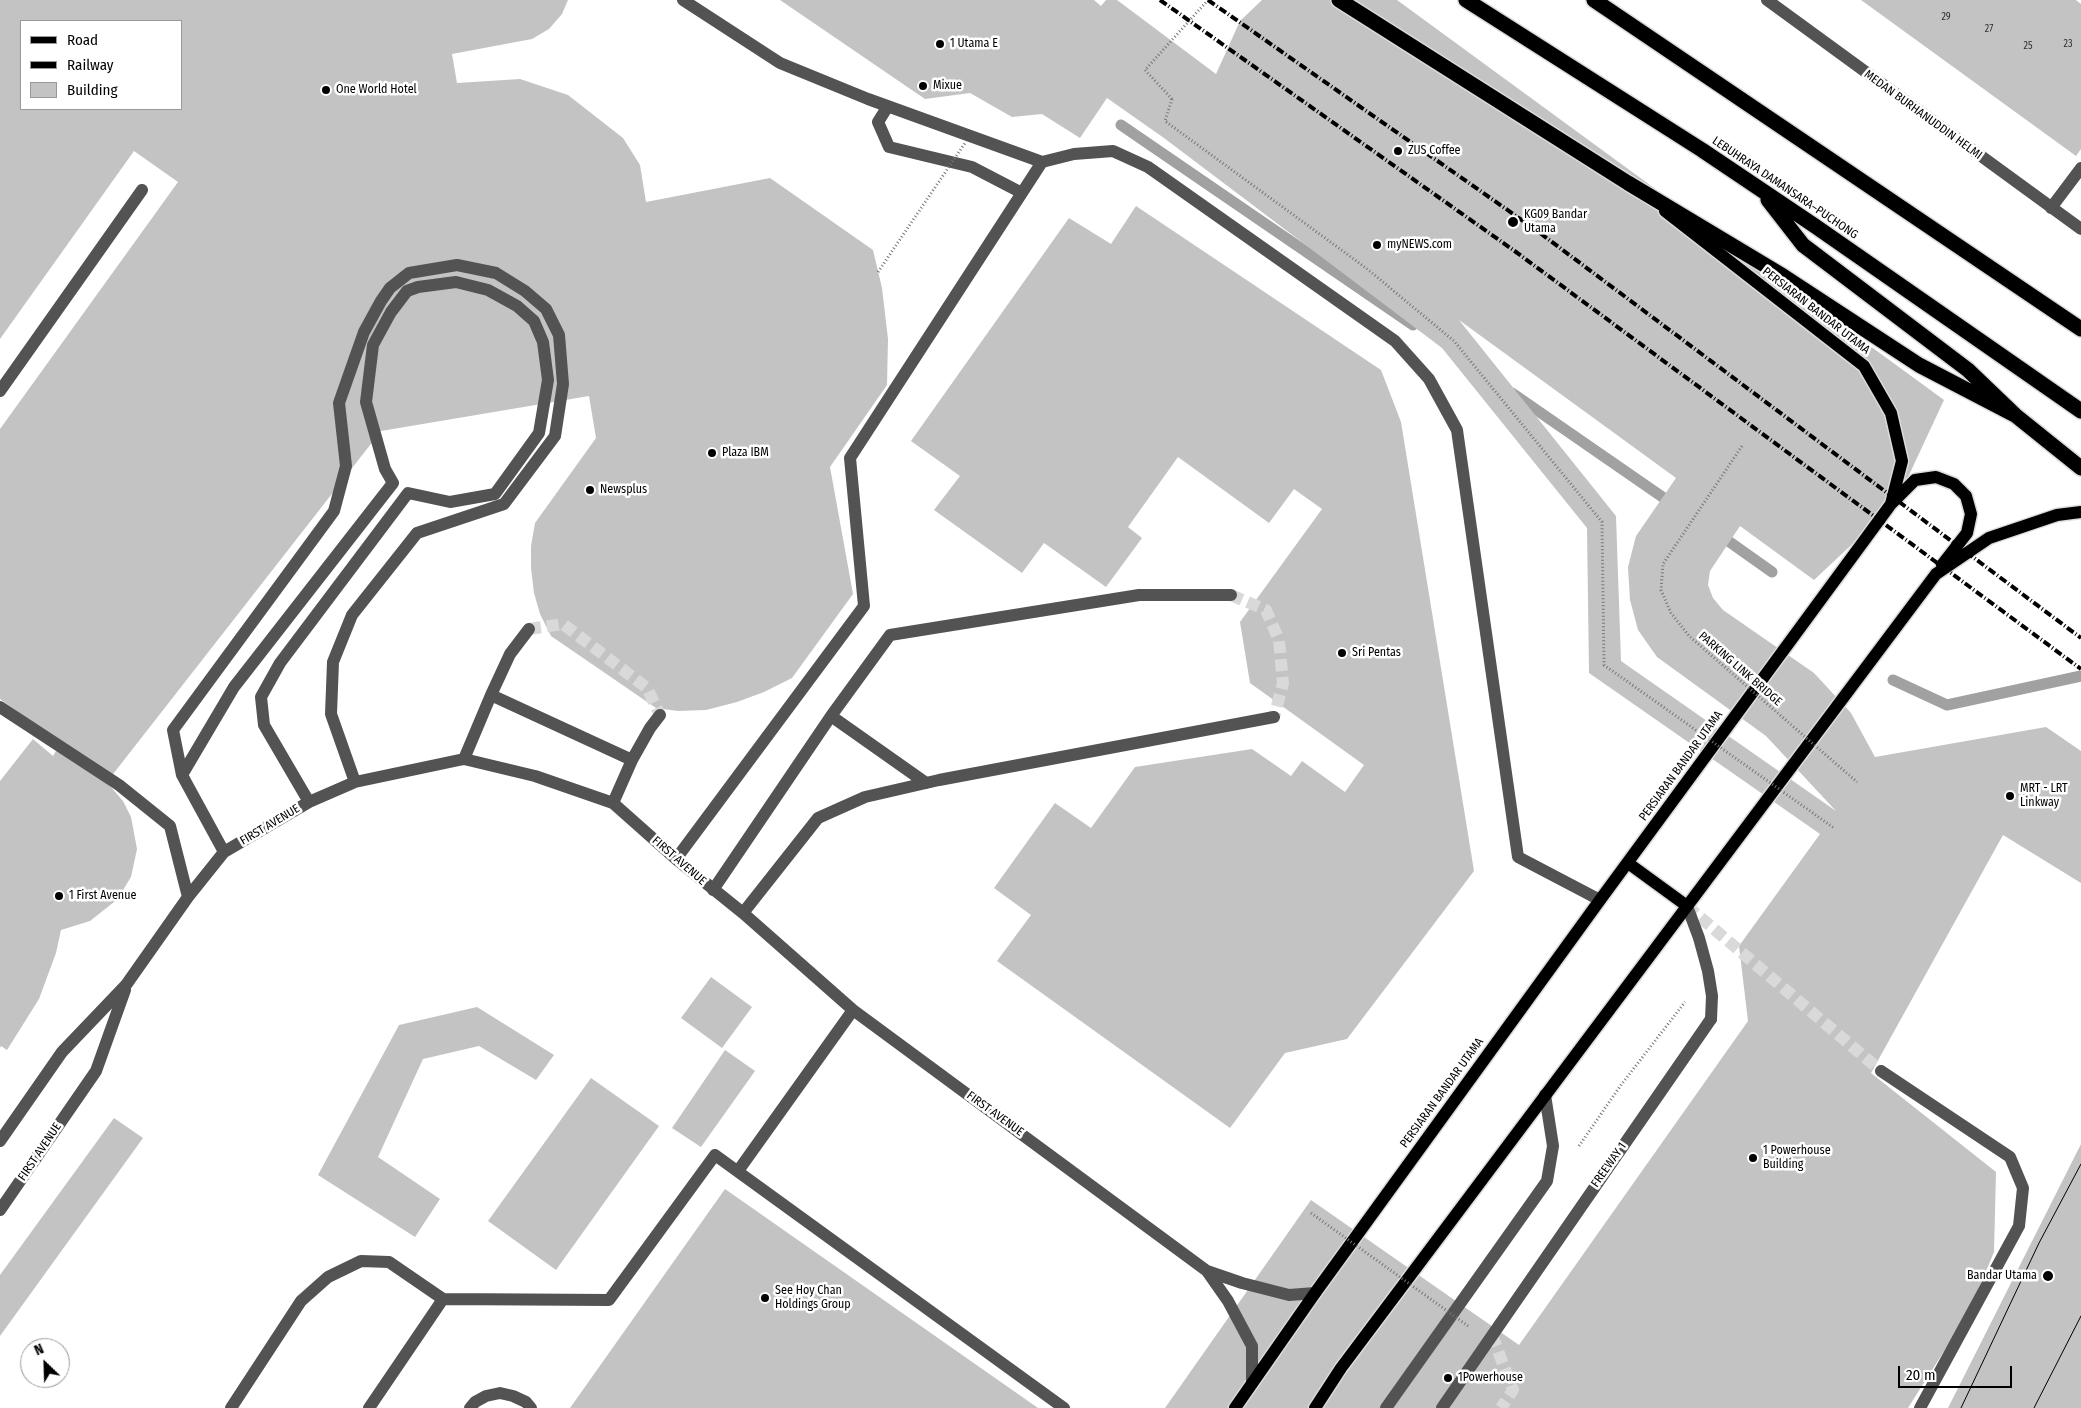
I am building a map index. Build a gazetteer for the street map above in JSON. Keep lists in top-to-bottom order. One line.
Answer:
{"streets":{"highway":["LEBUHRAYA DAMANSARA–PUCHONG"],"main road":["PERSIARAN BANDAR UTAMA"],"street":["MEDAN BURHANUDDIN HELMI","FIRST AVENUE","FREEWAY 1"],"path":["PARKING LINK BRIDGE"]},"crossings":[["PERSIARAN BANDAR UTAMA","FIRST AVENUE"]],"places":["1 Utama E","Mixue","One World Hotel","ZUS Coffee","KG09 Bandar Utama","myNEWS.com","Plaza IBM","Newsplus","Sri Pentas","MRT - LRT Linkway","1 First Avenue","1 Powerhouse Building","Bandar Utama","See Hoy Chan Holdings Group","1Powerhouse"],"house_numbers":["29","27","23","25"],"legend":["Road","Railway","Building"],"scale_bar":"20 m","north":"top left"}
